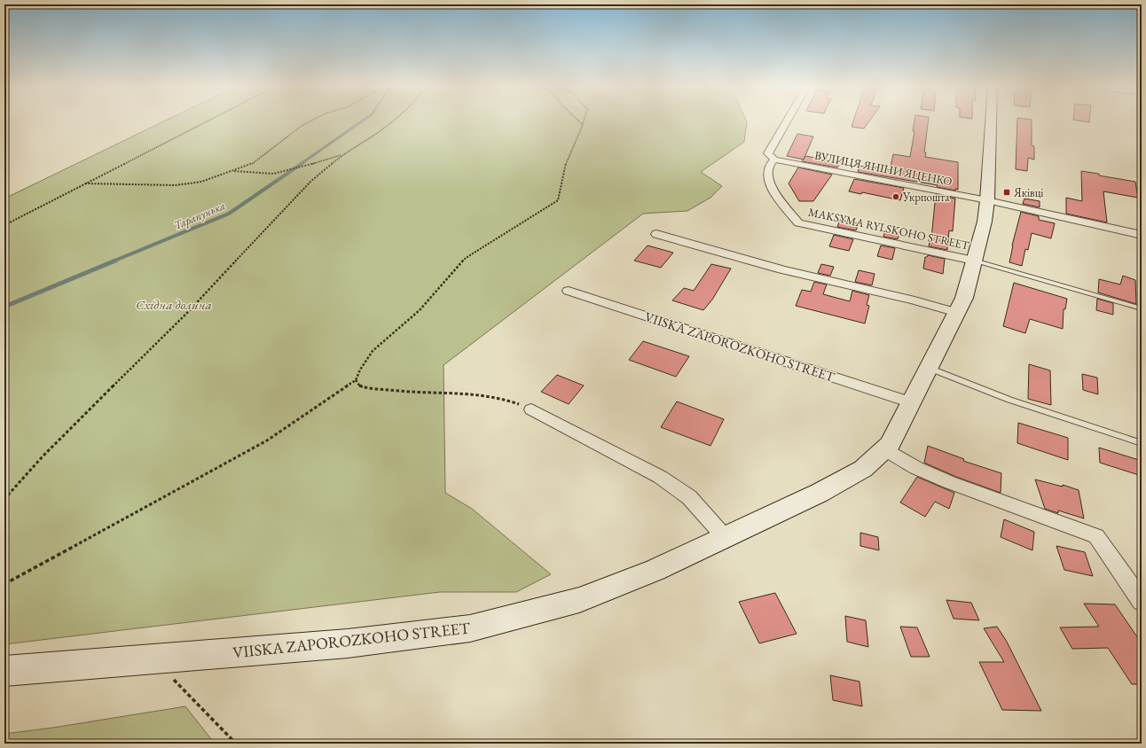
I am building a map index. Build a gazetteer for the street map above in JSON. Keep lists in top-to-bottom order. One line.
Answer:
{"streets":{"street":["ВУЛИЦЯ ЯНІНИ ЯЦЕНКО","MAKSYMA RYLSKOHO STREET","VIISKA ZAPOROZKOHO STREET"]},"crossings":[["ВУЛИЦЯ ЯНІНИ ЯЦЕНКО","MAKSYMA RYLSKOHO STREET"],["ВУЛИЦЯ ЯНІНИ ЯЦЕНКО","VIISKA ZAPOROZKOHO STREET"],["MAKSYMA RYLSKOHO STREET","VIISKA ZAPOROZKOHO STREET"]],"water":["Тарапунька"],"parks":["Східна долина"],"places":{"transit":["Яківці"],"other":["Укрпошта"]}}
